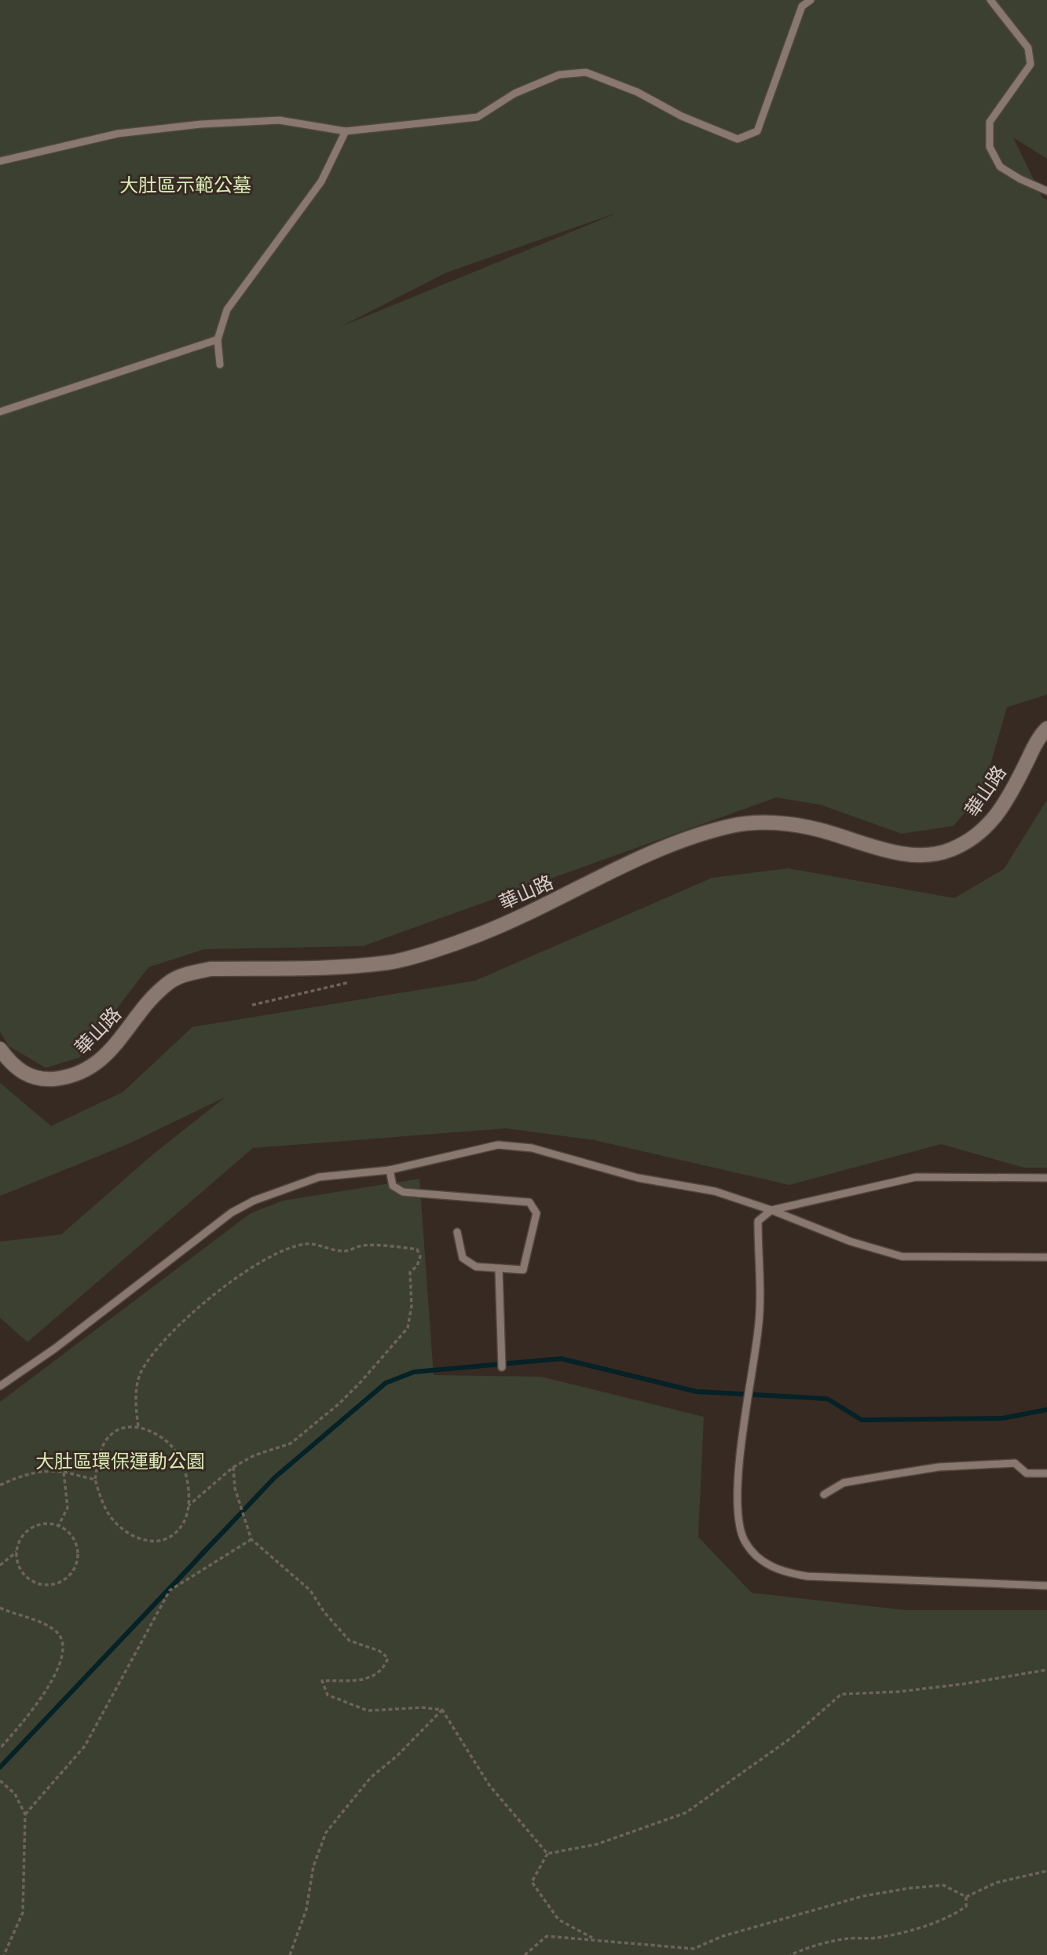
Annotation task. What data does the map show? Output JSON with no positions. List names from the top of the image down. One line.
{"streets":{"street":["華山路"]},"parks":["大肚區示範公墓","大肚區環保運動公園"]}
